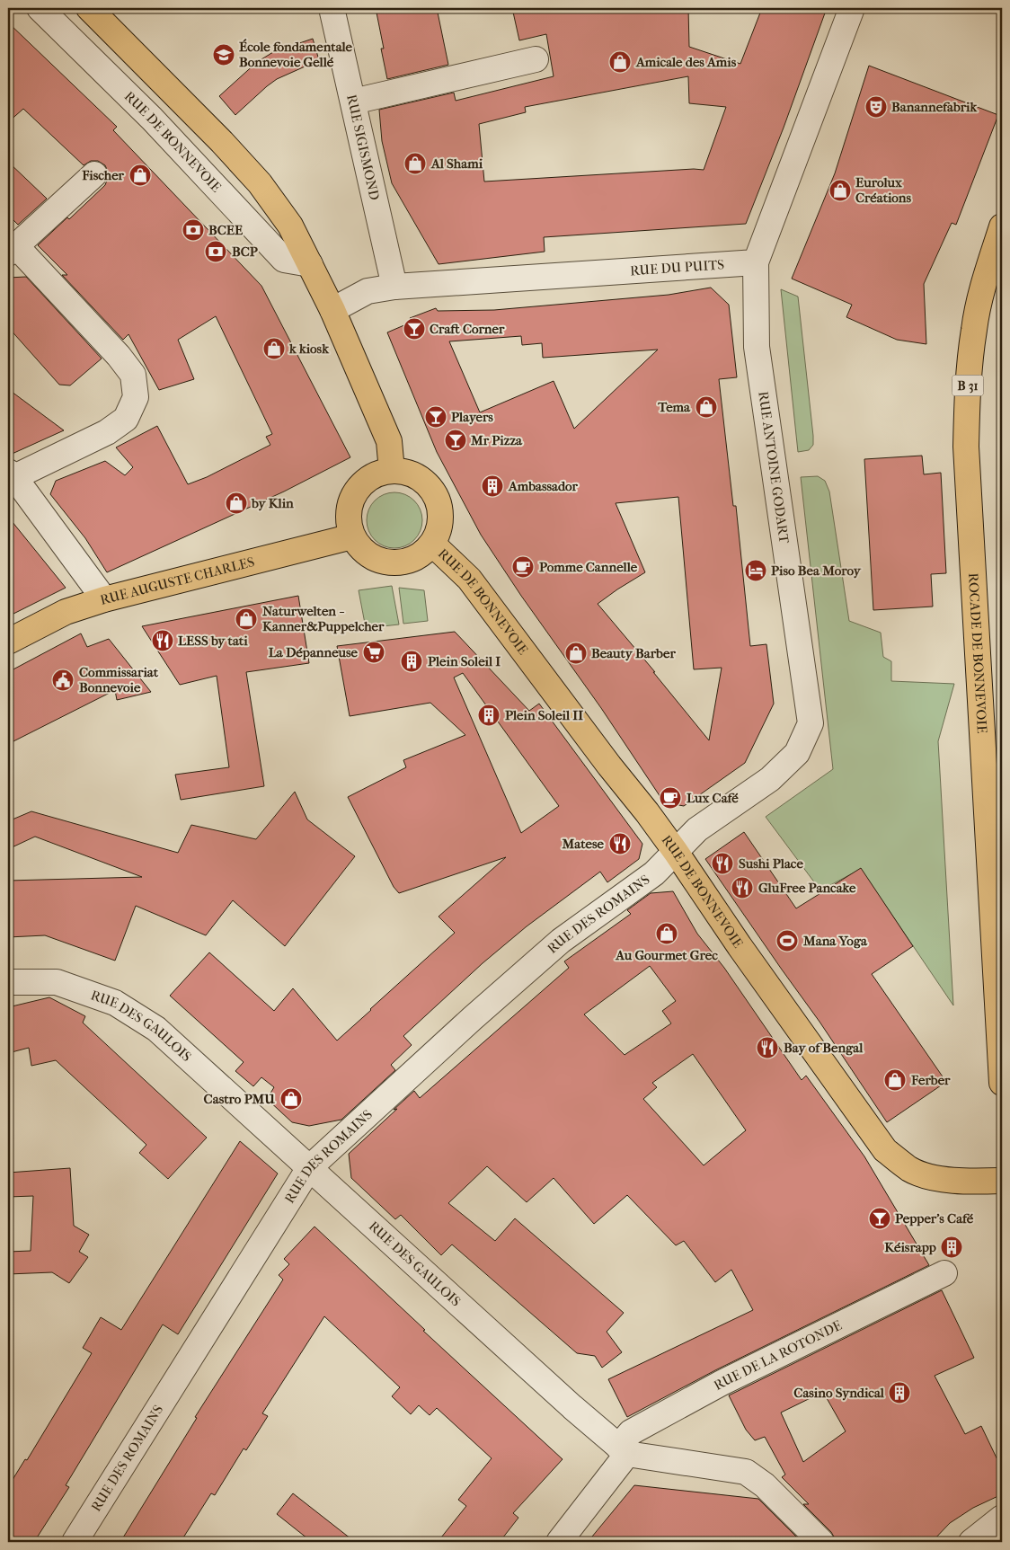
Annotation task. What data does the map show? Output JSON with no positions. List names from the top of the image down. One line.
{"streets":{"main road":["RUE DE BONNEVOIE","B 31","RUE AUGUSTE CHARLES","ROCADE DE BONNEVOIE"],"street":["RUE SIGISMOND","RUE DU PUITS","RUE ANTOINE GODART","RUE DES ROMAINS","RUE DES GAULOIS","RUE DE LA ROTONDE"]},"crossings":[["RUE DE BONNEVOIE","RUE ANTOINE GODART"],["RUE DE BONNEVOIE","RUE AUGUSTE CHARLES"],["RUE DE BONNEVOIE","RUE DES ROMAINS"],["RUE SIGISMOND","RUE DU PUITS"],["RUE DU PUITS","RUE ANTOINE GODART"],["RUE ANTOINE GODART","RUE DES ROMAINS"],["RUE DES ROMAINS","RUE DES GAULOIS"],["RUE DES GAULOIS","RUE DE LA ROTONDE"]],"places":{"school or university":["École fondamentale Bonnevoie Gellé"],"shop":["Amicale des Amis","Al Shami","Fischer","Eurolux Créations","k kiosk","Tema","by Klin","Naturwelten - Kanner&Puppelcher","Beauty Barber","Au Gourmet Grec","Ferber","Castro PMU"],"theatre":["Banannefabrik"],"bank":["BCEE","BCP"],"bar":["Craft Corner","Players","Mr Pizza","Pepper's Café"],"building":["Ambassador","Plein Soleil I","Plein Soleil II","Kéisrapp","Casino Syndical"],"cafe":["Pomme Cannelle","Lux Café"],"hotel":["Piso Bea Moroy"],"restaurant":["LESS by tati","Matese","Sushi Place","GluFree Pancake","Bay of Bengal"],"supermarket":["La Dépanneuse"],"public building":["Commissariat Bonnevoie"],"sports":["Mana Yoga"]}}
